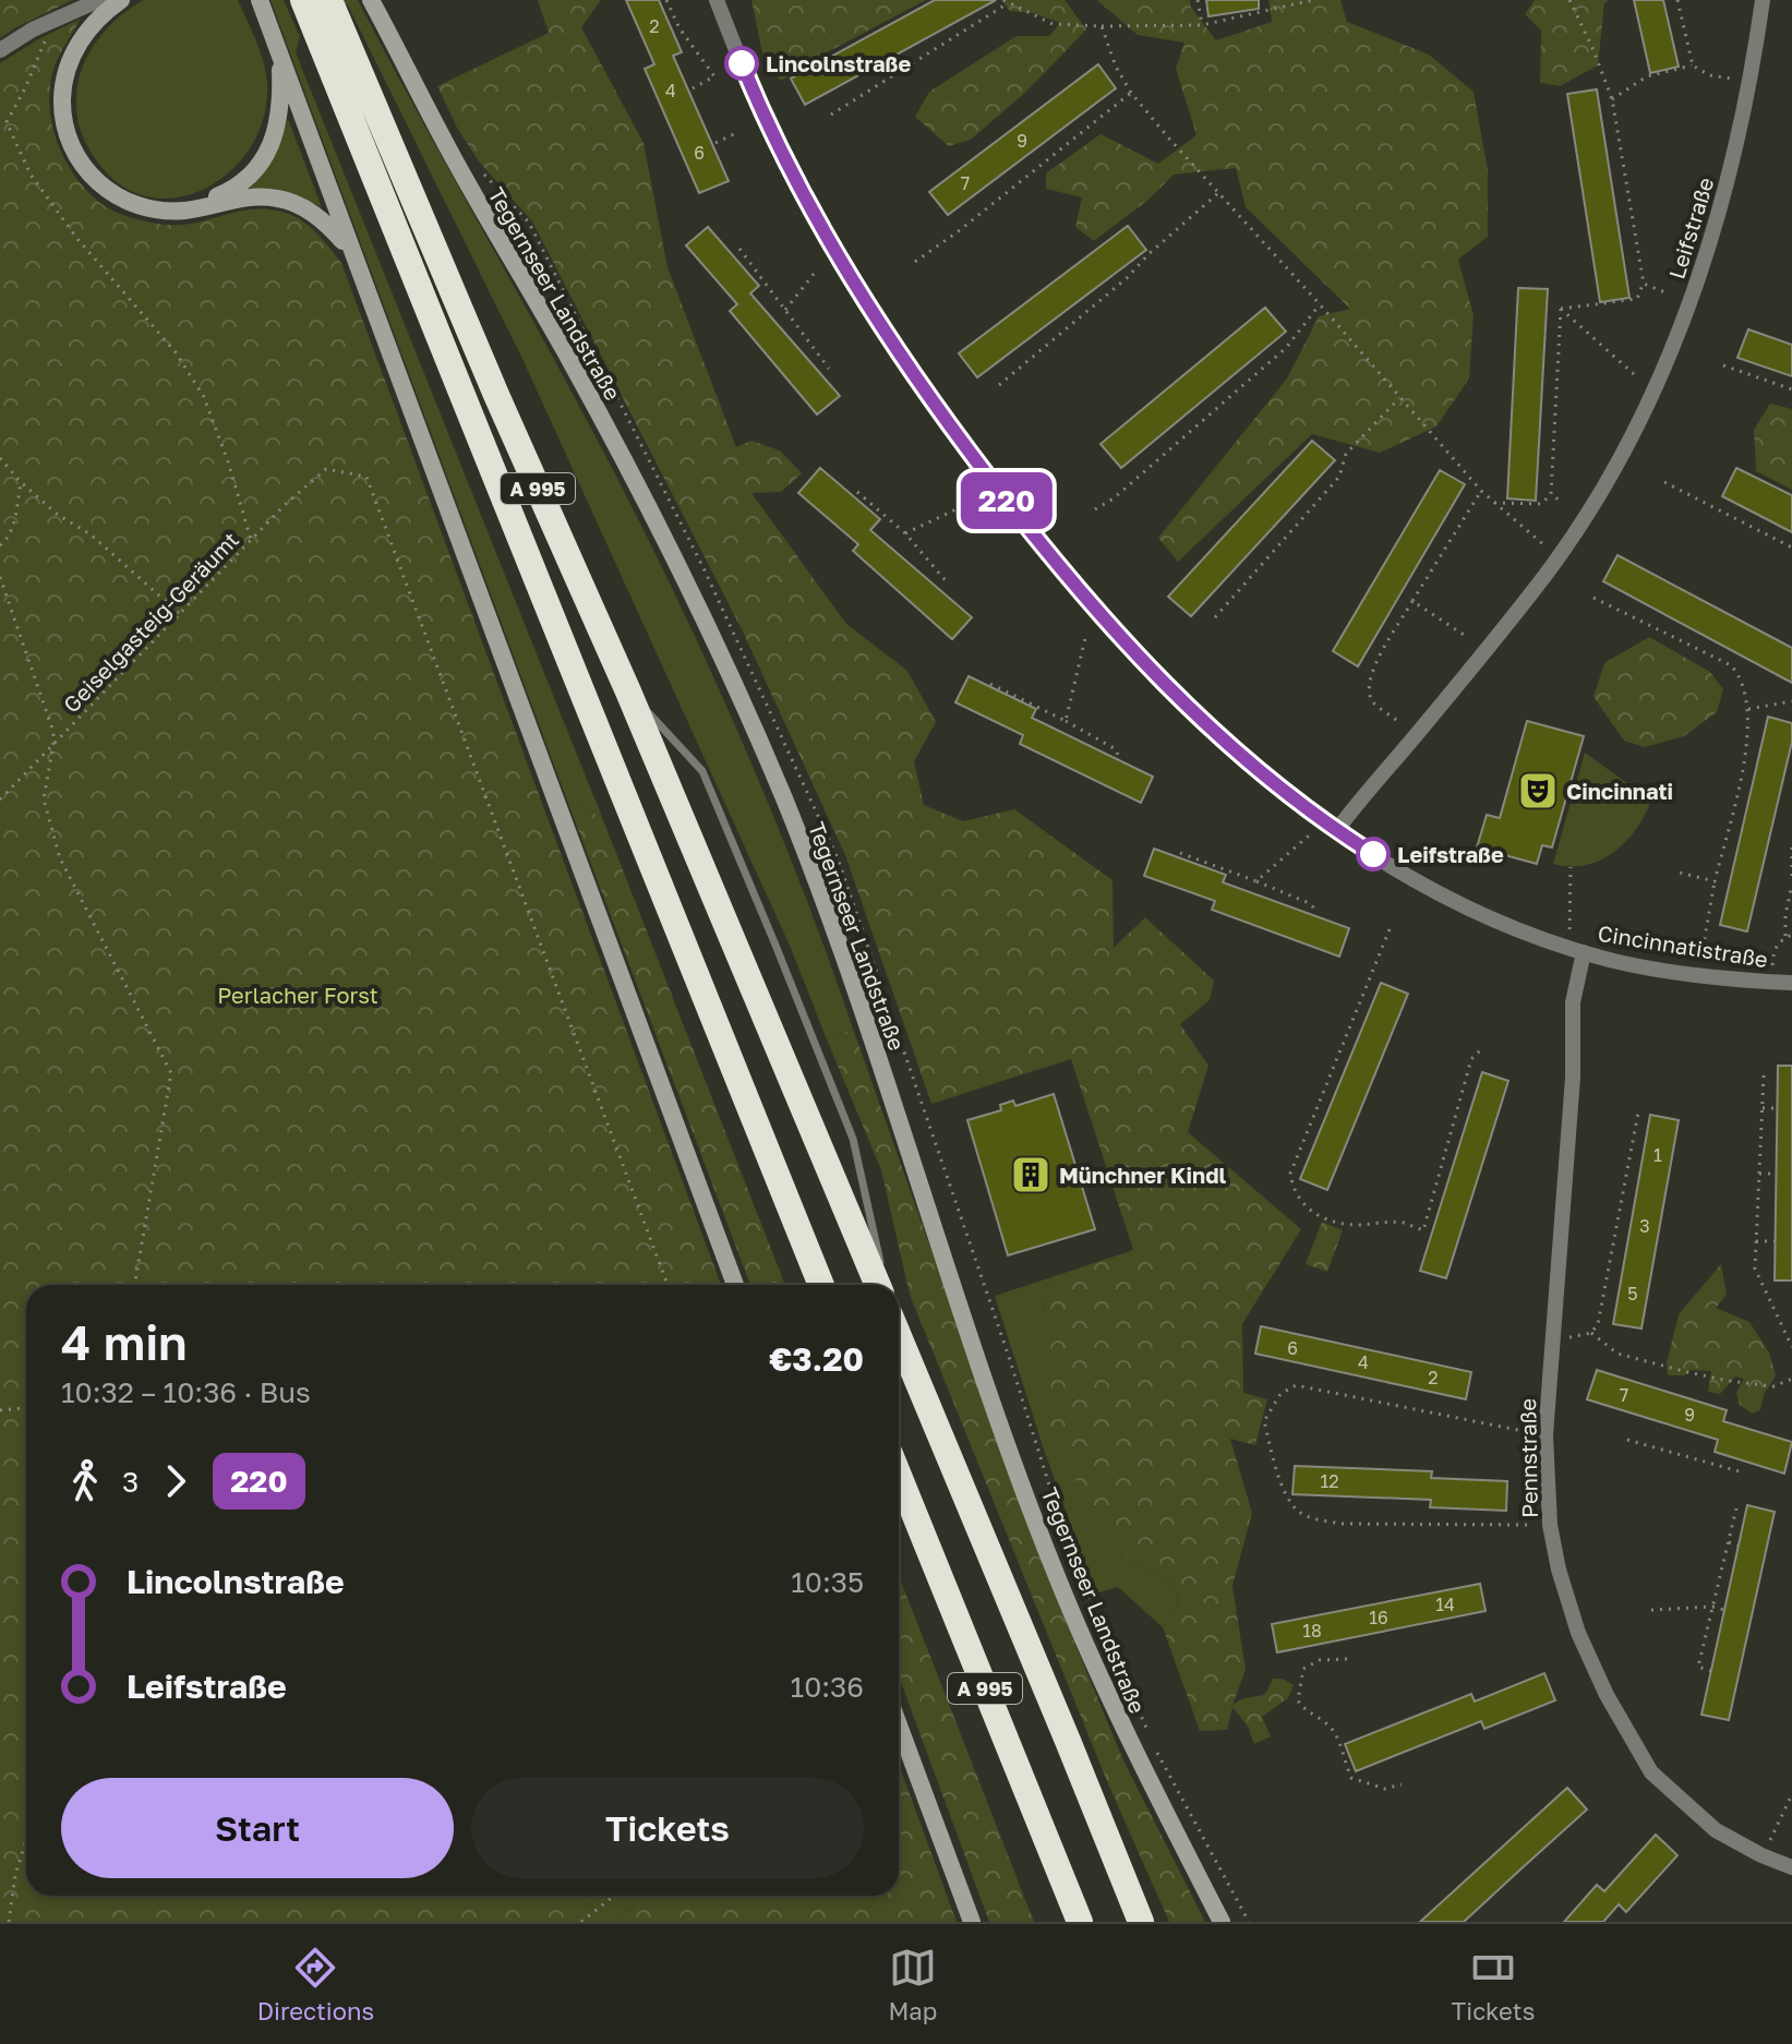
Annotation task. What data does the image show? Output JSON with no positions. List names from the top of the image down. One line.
{"streets":{"highway":["A 995"],"main road":["Tegernseer Landstraße"],"street":["Leifstraße","Cincinnatistraße","Pennstraße"],"path":["Geiselgasteig-Geräumt"]},"crossings":[["Leifstraße","Cincinnatistraße"],["Cincinnatistraße","Pennstraße"]],"parks":["Perlacher Forst"],"places":{"other":["Lincolnstraße","Leifstraße"],"theatre":["Cincinnati"],"building":["Münchner Kindl"]},"lines":["bus line 220"],"house_numbers":["2","4","9","6","7","1","3","5","6","4","2","7","9","12","14","16","18"],"page":{"on_map":"220","heading":["4 min","10:32 – 10:36 · Bus","€3.20"],"legs":["3","220"],"list":[{"name":"Lincolnstraße","value":"10:35"},{"name":"Leifstraße","value":"10:36"}],"buttons":["Start","Tickets"],"tabs":["Directions","Map","Tickets"]}}
